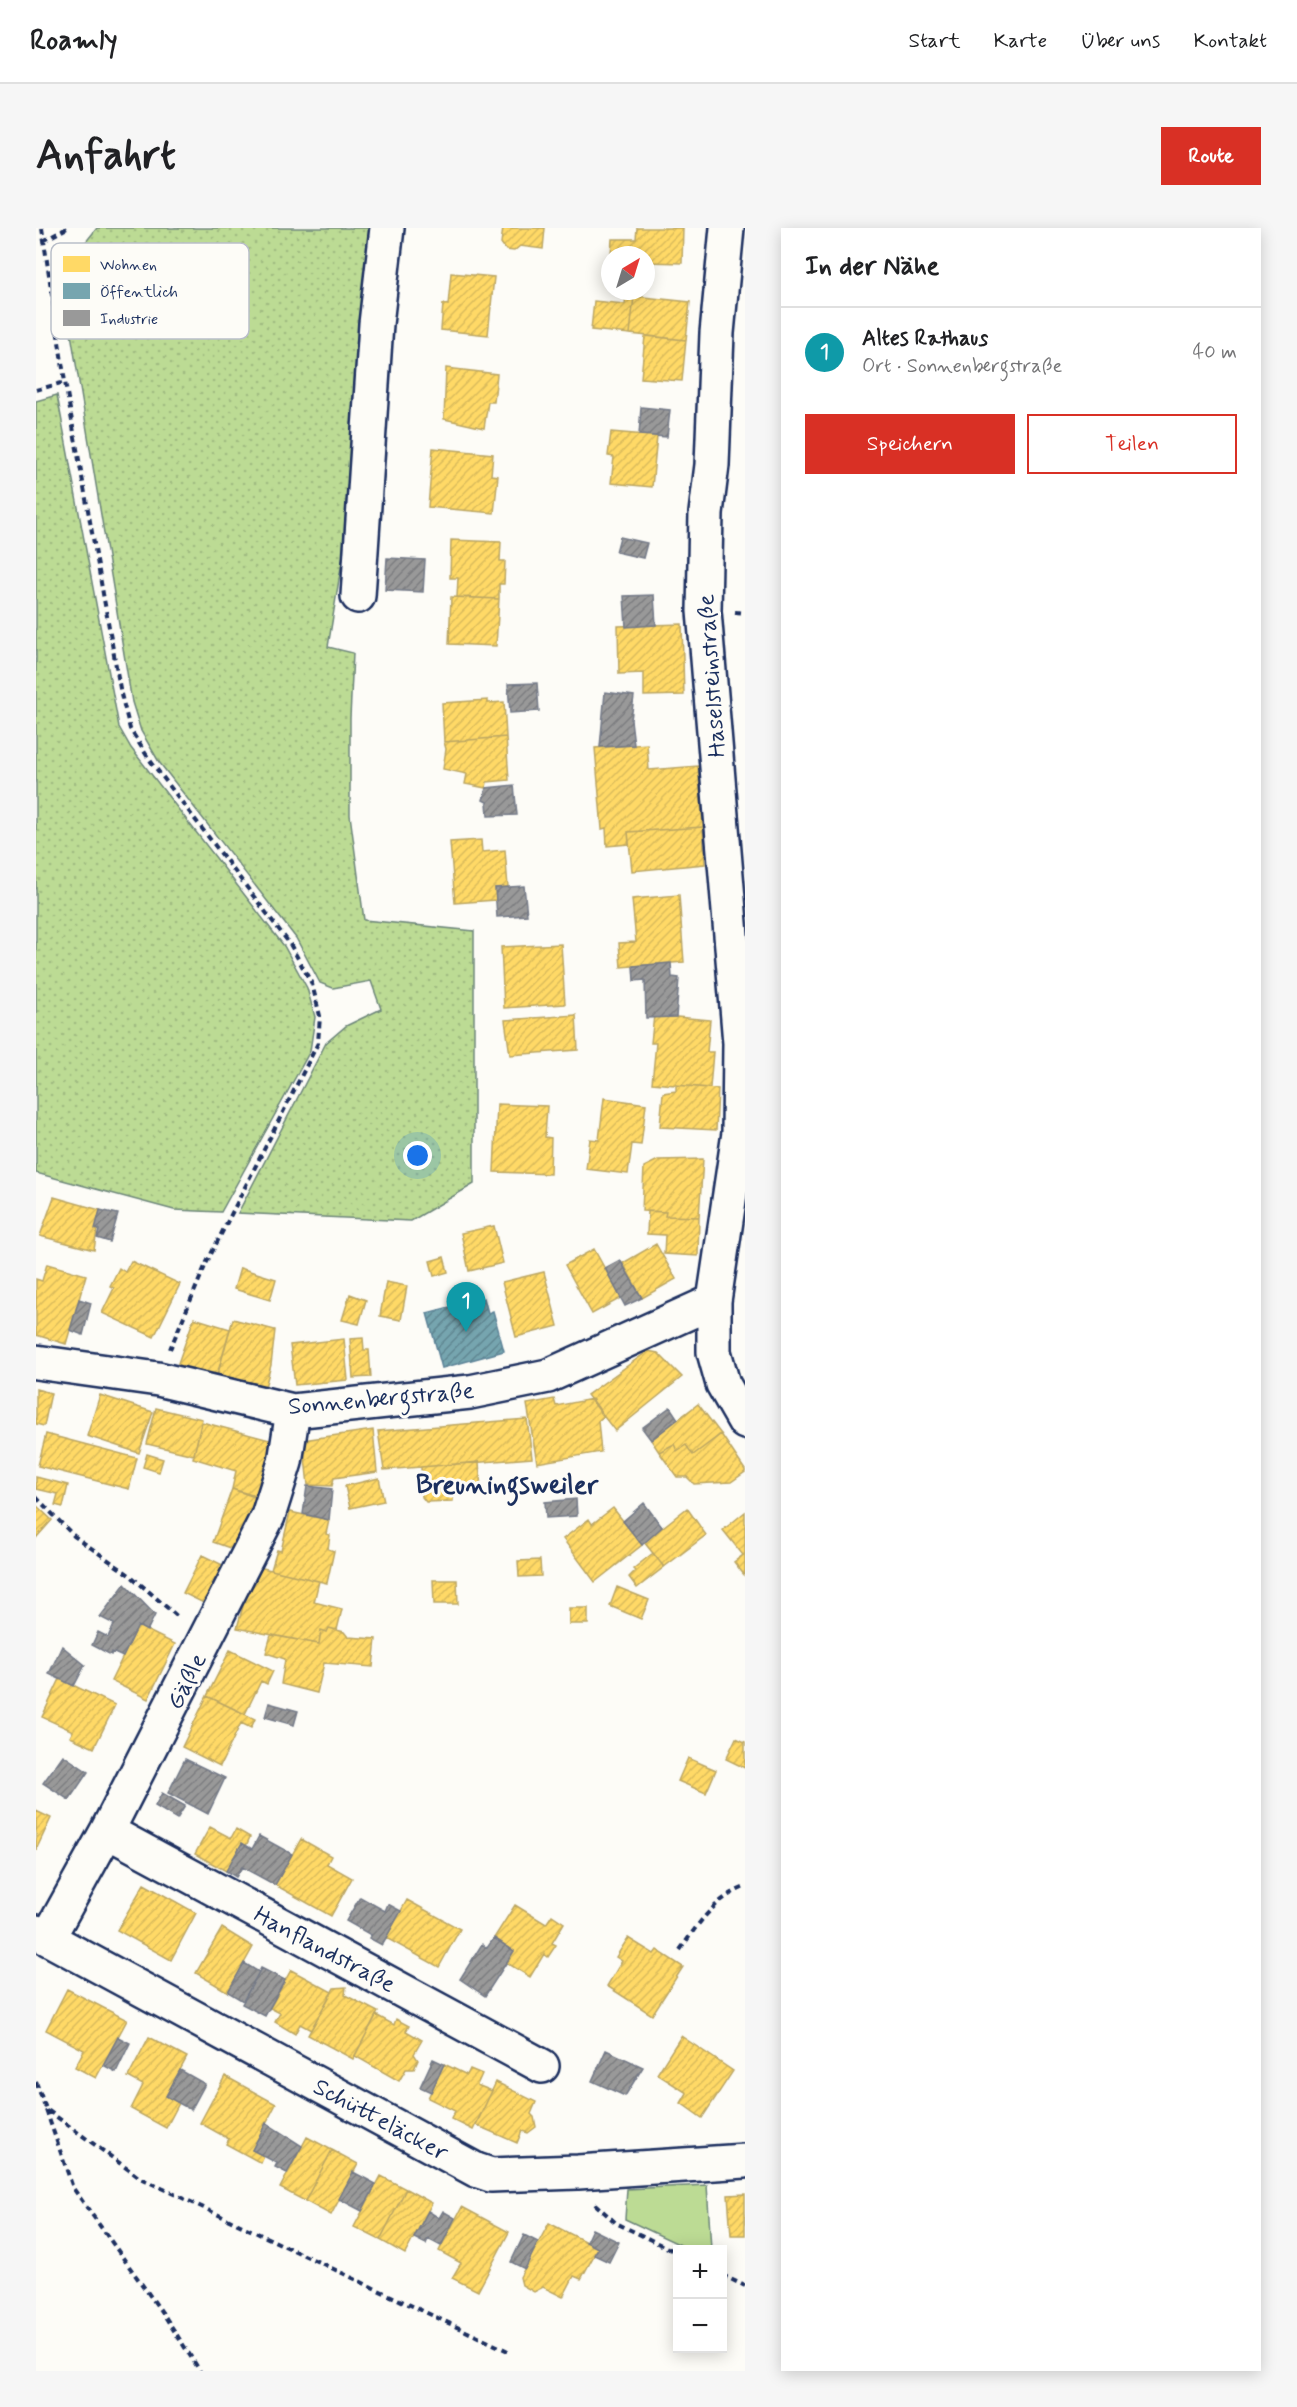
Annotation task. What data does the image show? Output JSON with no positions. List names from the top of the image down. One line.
{"streets":{"street":["Haselsteinstraße","Sonnenbergstraße","Gäßle","Hanflandstraße","Schütteläcker"]},"crossings":[["Haselsteinstraße","Sonnenbergstraße"],["Sonnenbergstraße","Gäßle"],["Gäßle","Hanflandstraße"],["Gäßle","Schütteläcker"]],"districts":["Breuningsweiler"],"legend":["Wohnen","Öffentlich","Industrie"],"north":"top right","page":{"header":"Roamly","nav":["Start","Karte","Über uns","Kontakt"],"buttons":["Route",["Speichern","Teilen"]],"title":"Anfahrt","heading":"In der Nähe","list":[{"mark":"1","name":"Altes Rathaus","note":"Ort · Sonnenbergstraße","value":"40 m"}],"pins":"1","map_buttons":["+","−"]}}
